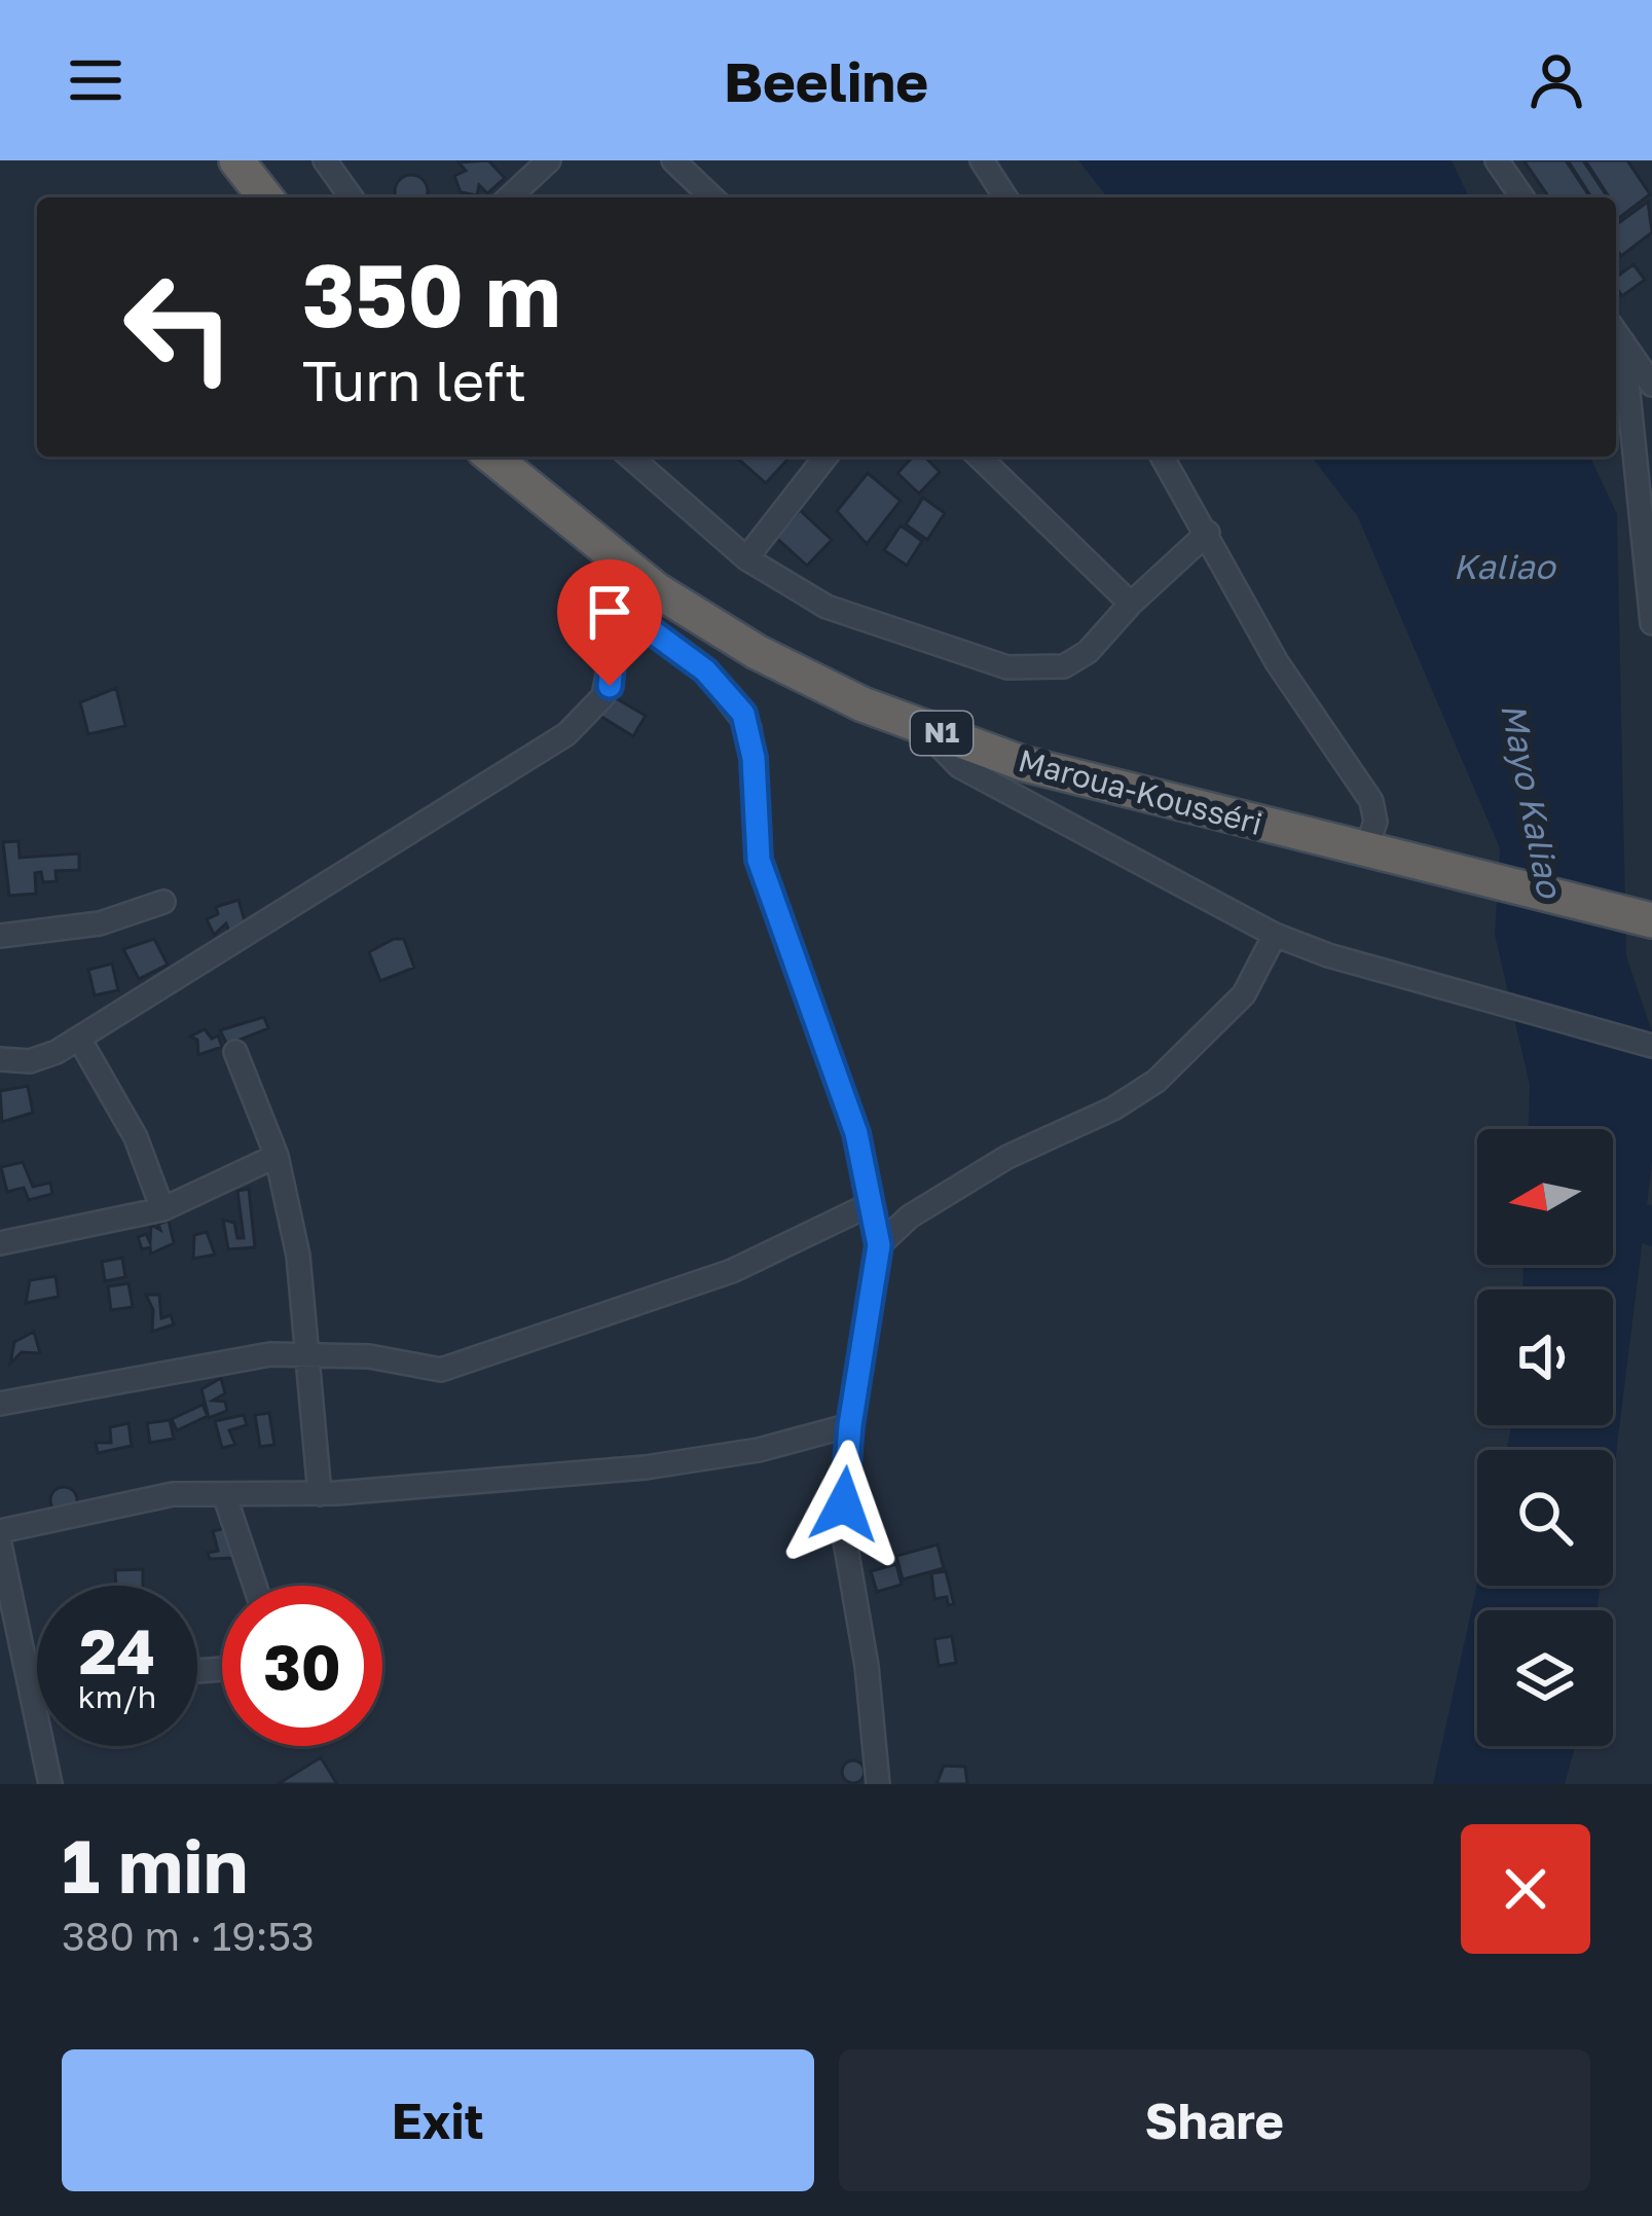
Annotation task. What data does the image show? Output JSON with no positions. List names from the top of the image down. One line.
{"streets":{"highway":["N1","Maroua-Kousséri"]},"water":["Kaliao","Mayo Kaliao"],"north":"left","page":{"header":"Beeline","turn":["350 m","Turn left"],"speed":"24 km/h","limit":"30","heading":["1 min","380 m · 19:53"],"buttons":["Exit","Share"]}}
